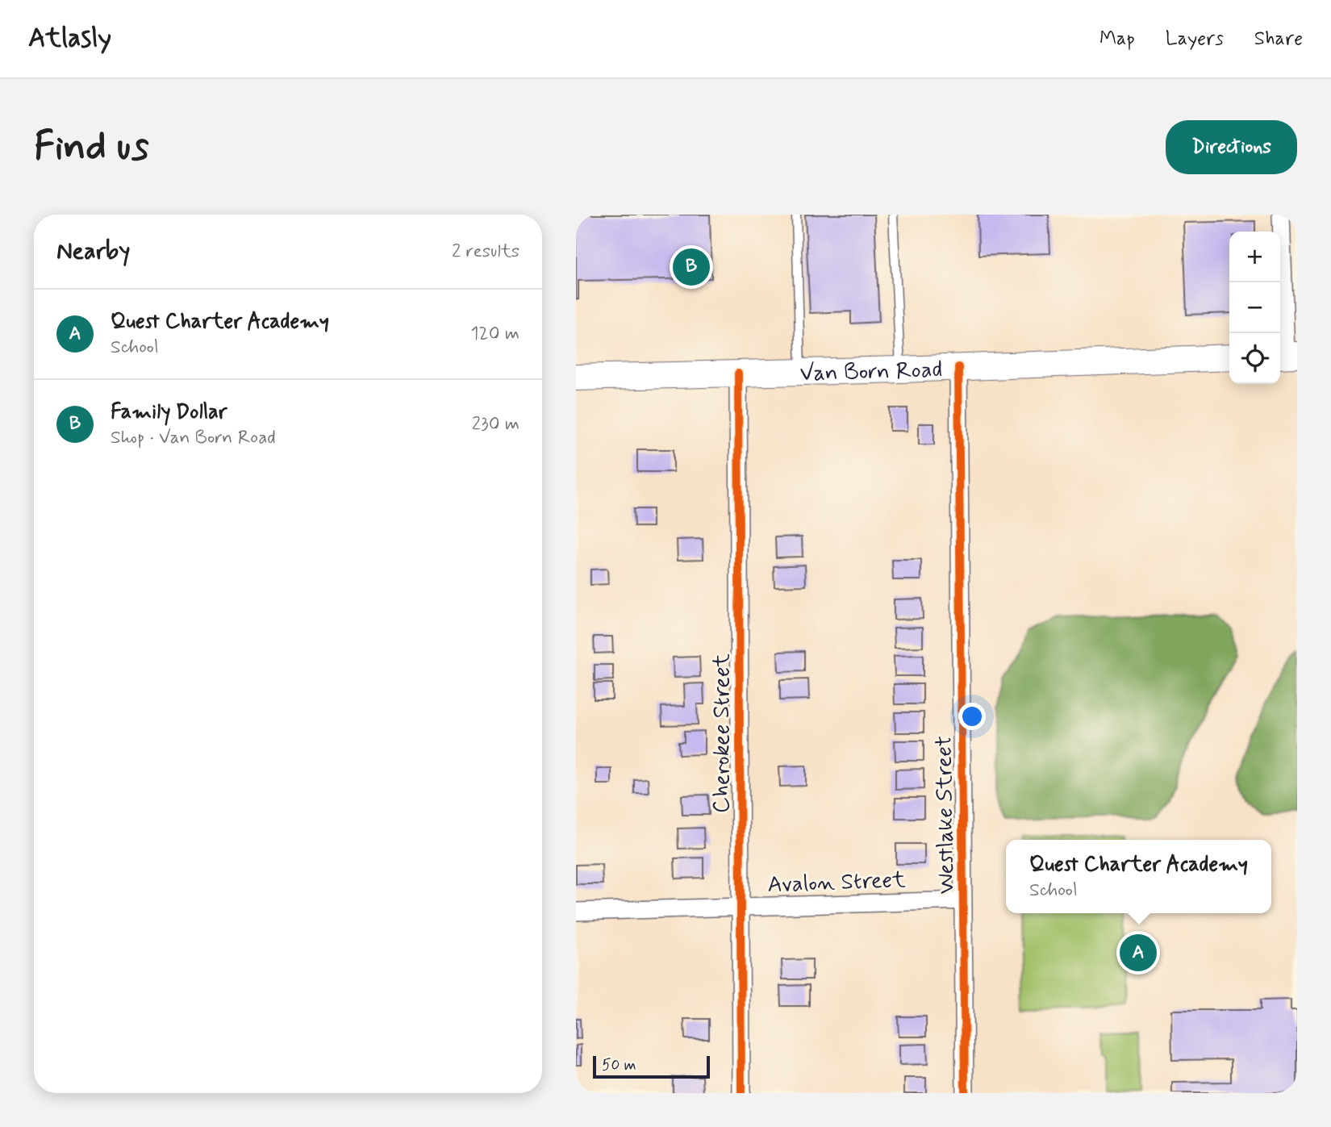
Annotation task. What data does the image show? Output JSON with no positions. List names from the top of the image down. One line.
{"streets":{"main road":["Van Born Road"],"street":["Cherokee Street","Westlake Street","Avalon Street"]},"crossings":[["Van Born Road","Cherokee Street"],["Van Born Road","Westlake Street"],["Cherokee Street","Avalon Street"],["Westlake Street","Avalon Street"]],"scale_bar":"50 m","page":{"header":"Atlasly","nav":["Map","Layers","Share"],"buttons":"Directions","title":"Find us","heading":["Nearby","2 results"],"map_buttons":["+","−"],"pins":["B","A"],"list":[{"mark":"A","name":"Quest Charter Academy","note":"School","value":"120 m"},{"mark":"B","name":"Family Dollar","note":"Shop · Van Born Road","value":"230 m"}],"popup":["Quest Charter Academy","School"],"scale":"50 m"}}
